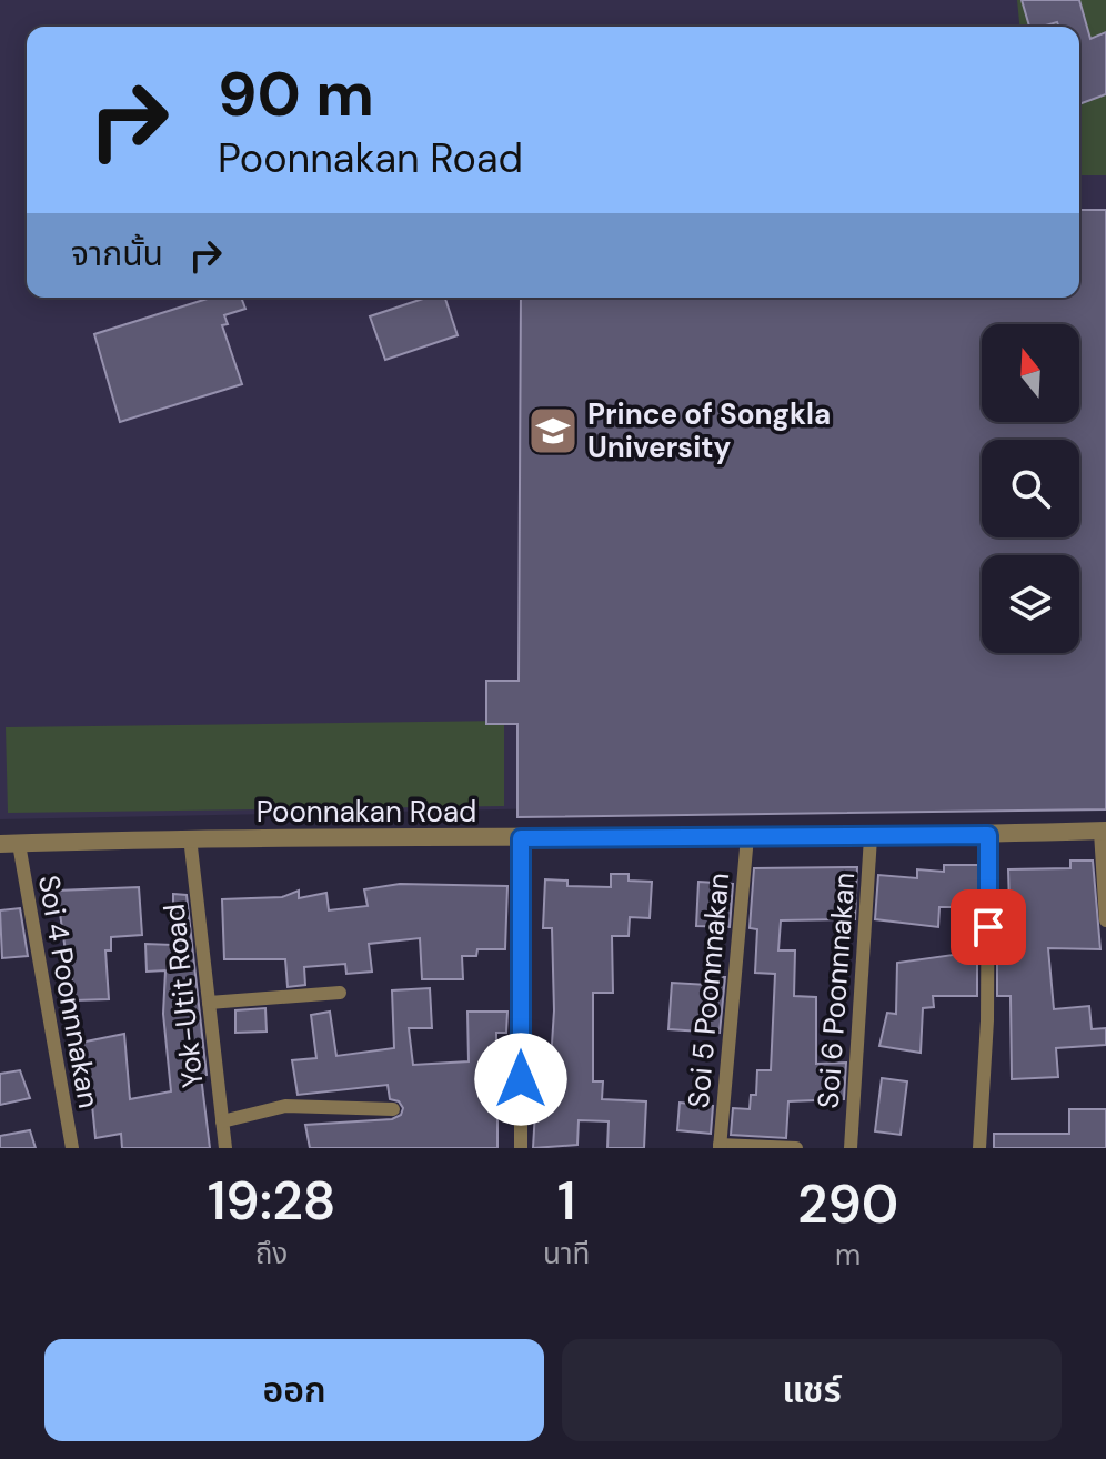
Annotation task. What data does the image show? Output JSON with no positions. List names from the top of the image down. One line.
{"streets":{"street":["Poonnakan Road","Soi 5 Poonnnakan","Soi 6 Poonnnakan","Soi 4 Poonnnakan","Yok-Utit Road"]},"crossings":[["Poonnakan Road","Soi 5 Poonnnakan"],["Poonnakan Road","Soi 6 Poonnnakan"],["Poonnakan Road","Soi 4 Poonnnakan"],["Poonnakan Road","Yok-Utit Road"]],"places":{"school or university":["Prince of Songkla University"]},"north":"top","page":{"turn":["90 m","Poonnakan Road"],"then":"จากนั้น","eta":["19:28","ถึง","1","นาที","290","m"],"buttons":["ออก","แชร์"]}}
